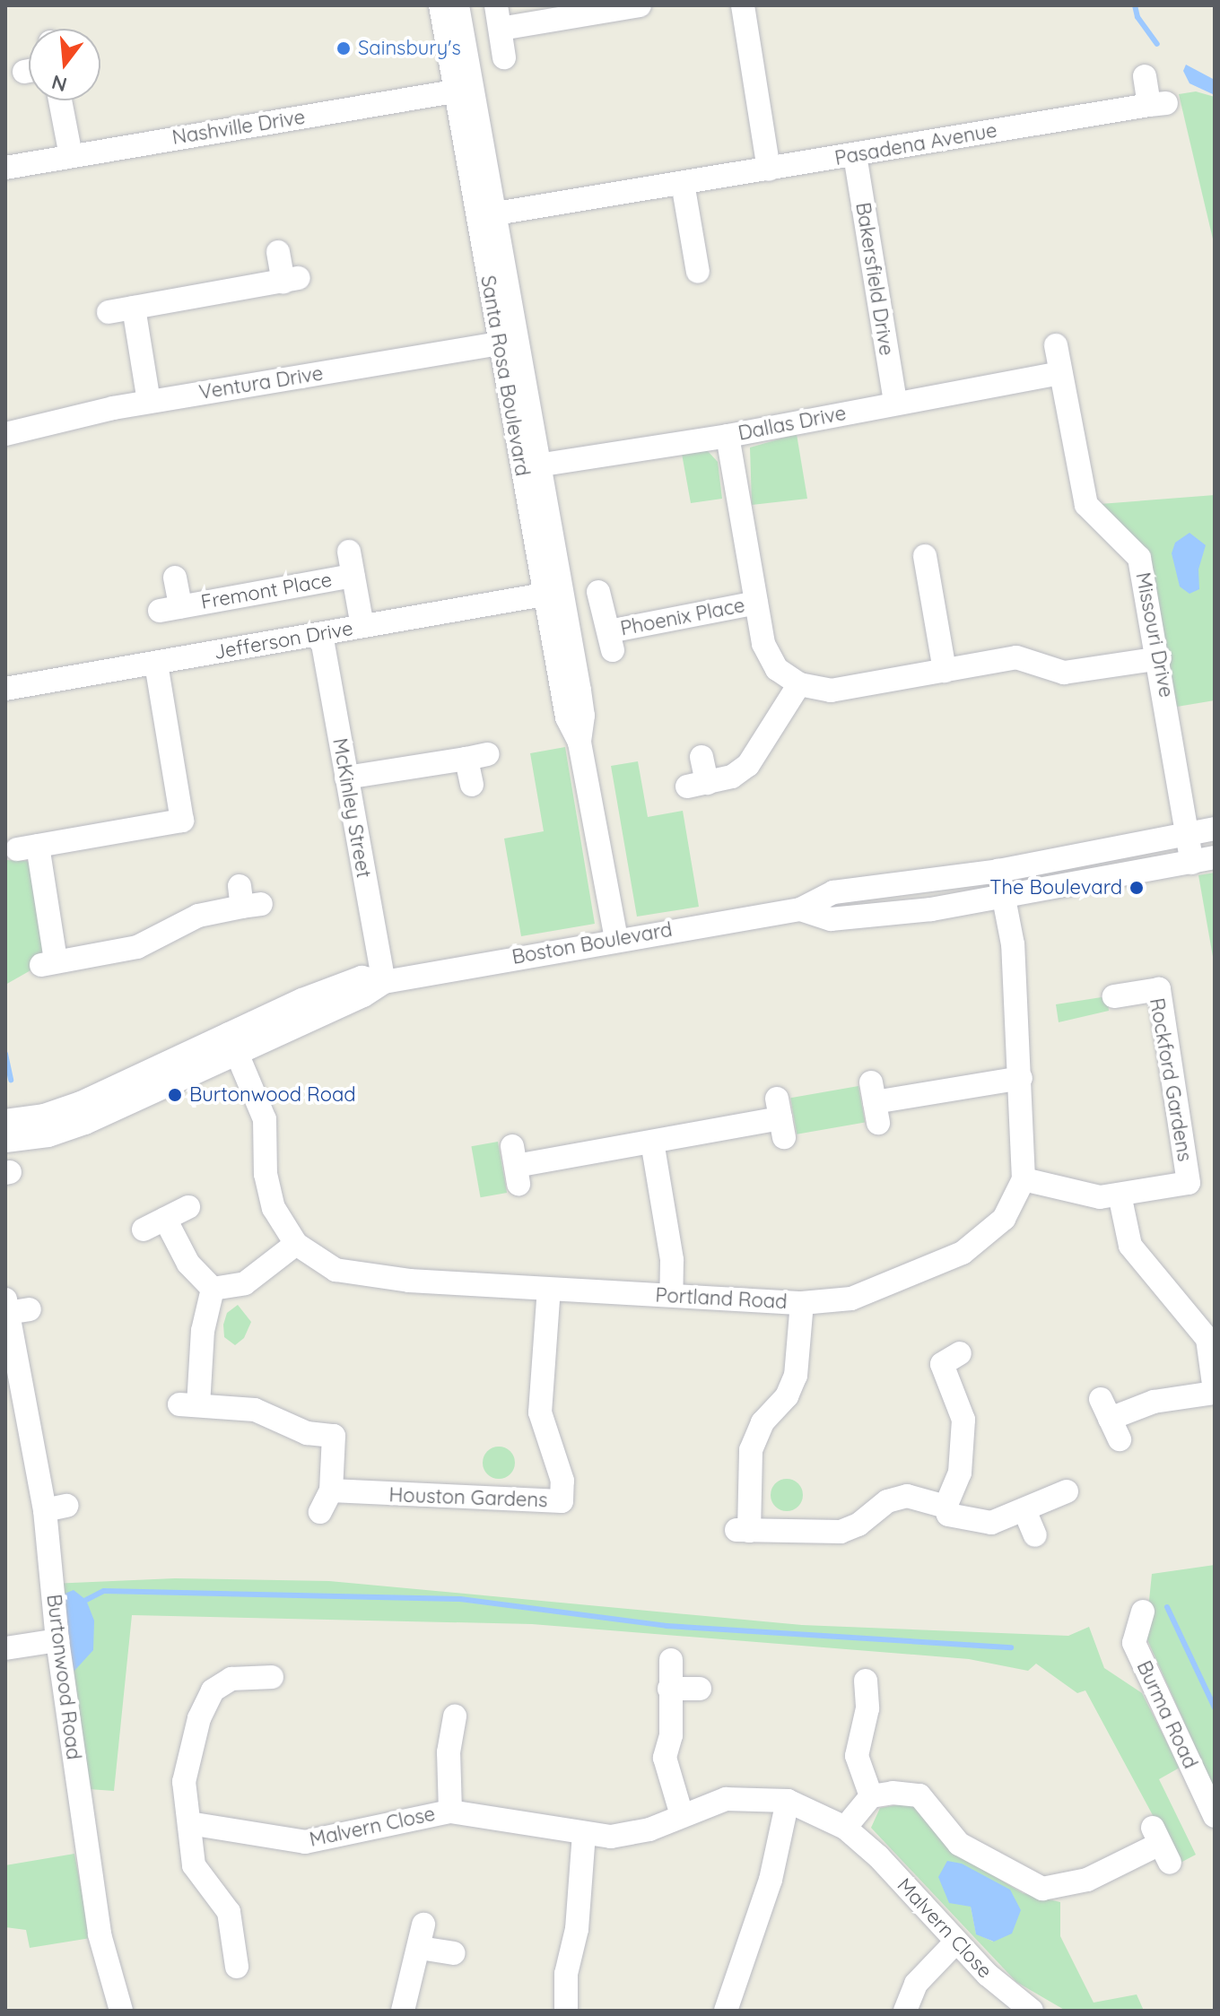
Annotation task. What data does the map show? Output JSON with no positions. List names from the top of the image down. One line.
{"streets":{"street":["Nashville Drive","Pasadena Avenue","Bakersfield Drive","Santa Rosa Boulevard","Ventura Drive","Dallas Drive","Fremont Place","Phoenix Place","Missouri Drive","Jefferson Drive","McKinley Street","Boston Boulevard","Rockford Gardens","Portland Road","Houston Gardens","Burtonwood Road","Burma Road","Malvern Close"]},"crossings":[["Nashville Drive","Santa Rosa Boulevard"],["Pasadena Avenue","Bakersfield Drive"],["Pasadena Avenue","Santa Rosa Boulevard"],["Bakersfield Drive","Dallas Drive"],["Santa Rosa Boulevard","Ventura Drive"],["Santa Rosa Boulevard","Dallas Drive"],["Santa Rosa Boulevard","Jefferson Drive"],["Santa Rosa Boulevard","Boston Boulevard"],["Dallas Drive","Phoenix Place"],["Dallas Drive","Missouri Drive"],["Fremont Place","Jefferson Drive"],["Missouri Drive","Boston Boulevard"],["Jefferson Drive","McKinley Street"],["McKinley Street","Boston Boulevard"],["Boston Boulevard","Portland Road"],["Rockford Gardens","Portland Road"],["Portland Road","Houston Gardens"]],"places":["Sainsbury's","The Boulevard","Burtonwood Road"],"north":"bottom"}
